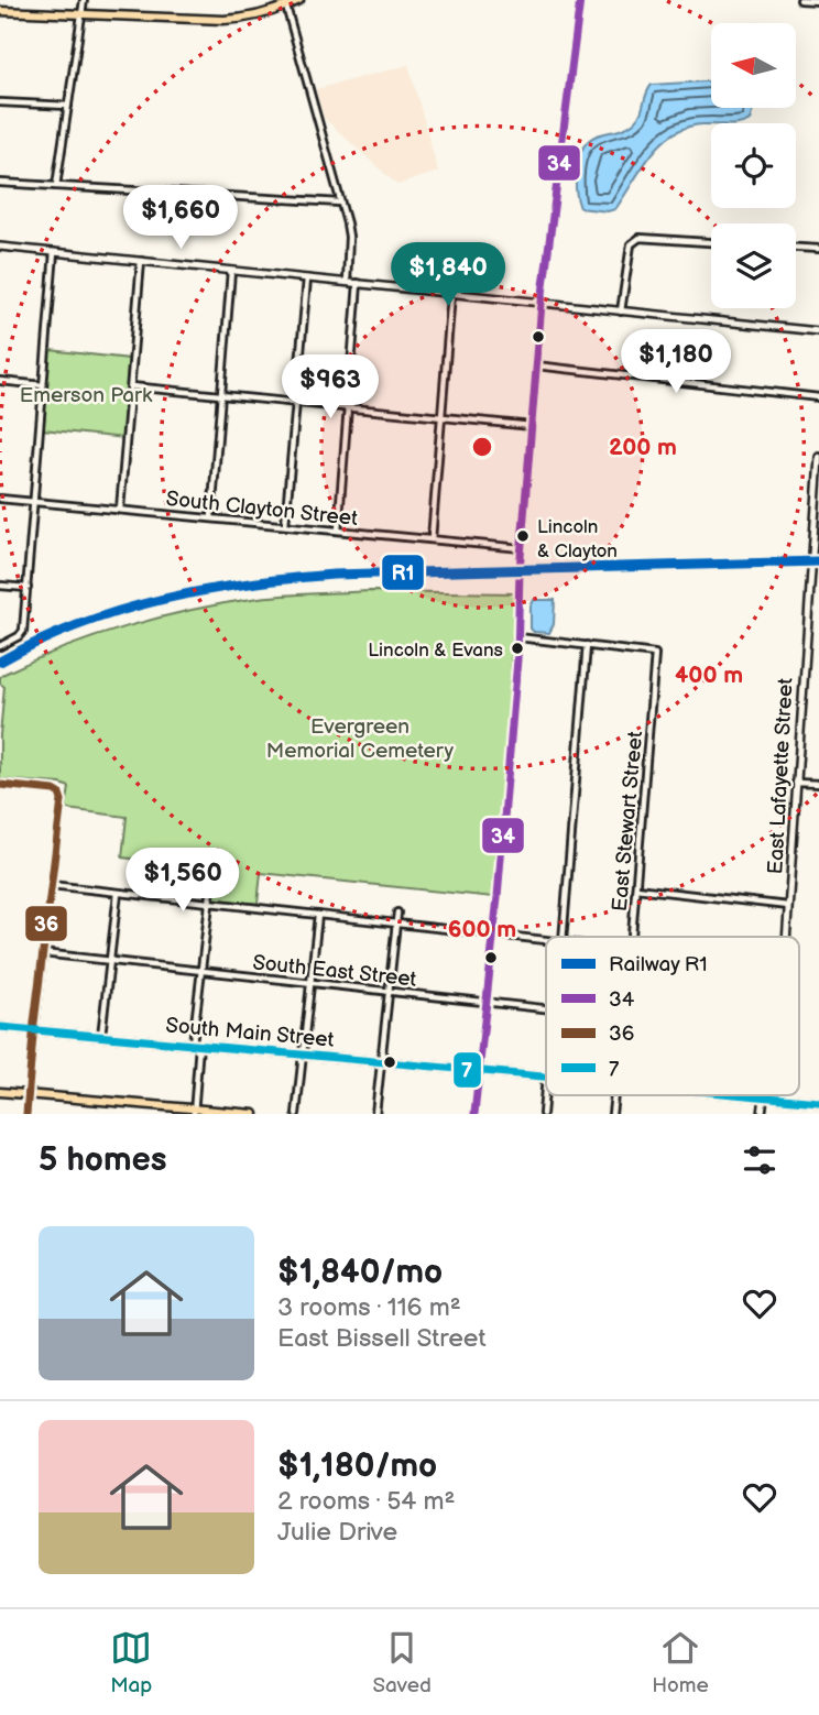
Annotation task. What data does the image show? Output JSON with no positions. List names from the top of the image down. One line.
{"streets":{"main road":["South Main Street"],"street":["South Clayton Street","East Lafayette Street","East Stewart Street","South East Street"]},"crossings":[["East Lafayette Street","South Main Street"]],"parks":["Emerson Park","Evergreen Memorial Cemetery"],"places":["Lincoln & Clayton","Lincoln & Evans"],"lines":["transit line 34","rail line R1","transit line 36","transit line 7"],"legend":["Railway R1","34","36","7"],"north":"left","page":{"price":["$1,660","$1,840","$1,180","$963","$1,560"],"heading":"5 homes","list":[{"name":"$1,840/mo","note":"3 rooms · 116 m² · East Bissell Street"},{"name":"$1,180/mo","note":"2 rooms · 54 m² · Julie Drive"}],"tabs":["Map","Saved","Home"]},"rings":["200 m","400 m","600 m"]}
